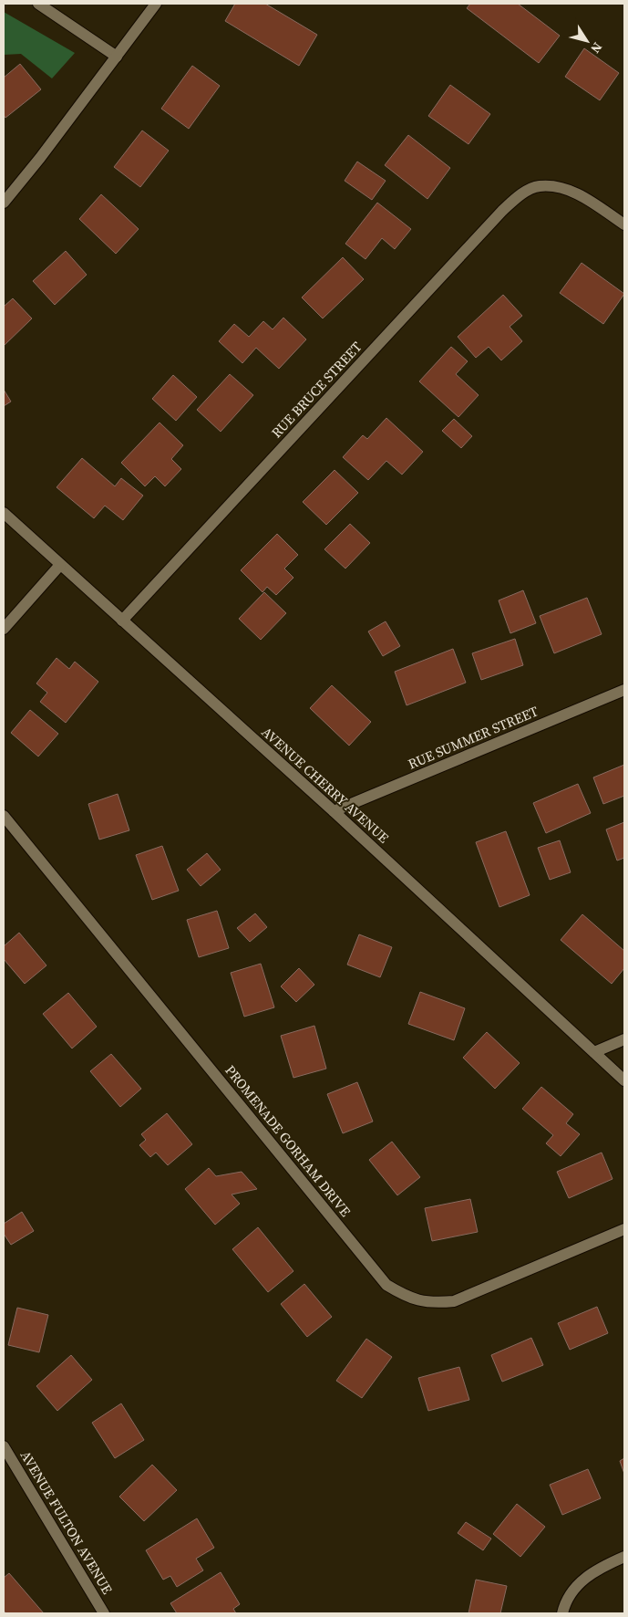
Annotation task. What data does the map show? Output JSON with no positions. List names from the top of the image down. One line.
{"streets":{"street":["RUE BRUCE STREET","RUE SUMMER STREET","AVENUE CHERRY AVENUE","PROMENADE GORHAM DRIVE","AVENUE FULTON AVENUE"]},"crossings":[["RUE BRUCE STREET","AVENUE CHERRY AVENUE"],["RUE SUMMER STREET","AVENUE CHERRY AVENUE"]],"north":"bottom right"}
